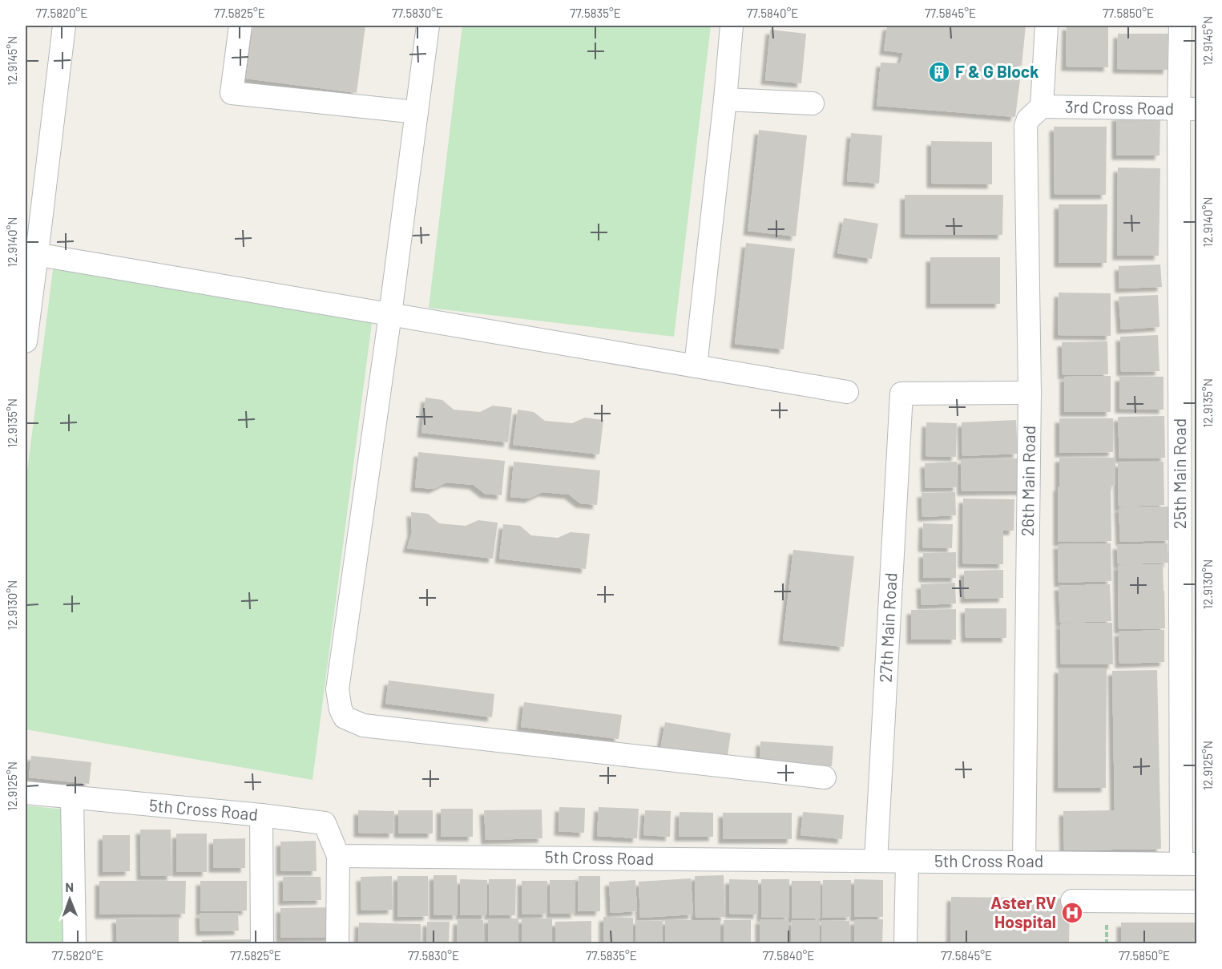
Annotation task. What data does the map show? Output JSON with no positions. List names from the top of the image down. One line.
{"streets":{"street":["3rd Cross Road","25th Main Road","26th Main Road","27th Main Road","5th Cross Road"]},"crossings":[["3rd Cross Road","25th Main Road"],["3rd Cross Road","26th Main Road"],["25th Main Road","5th Cross Road"],["26th Main Road","27th Main Road"],["26th Main Road","5th Cross Road"],["27th Main Road","5th Cross Road"]],"places":{"building":["F & G Block"],"hospital":["Aster RV Hospital"]},"north":"top","coordinates":["77.5820°E","77.5825°E","77.5830°E","77.5835°E","77.5840°E","77.5845°E","77.5850°E","12.9145°N","12.9140°N","12.9135°N","12.9130°N","12.9125°N"]}
